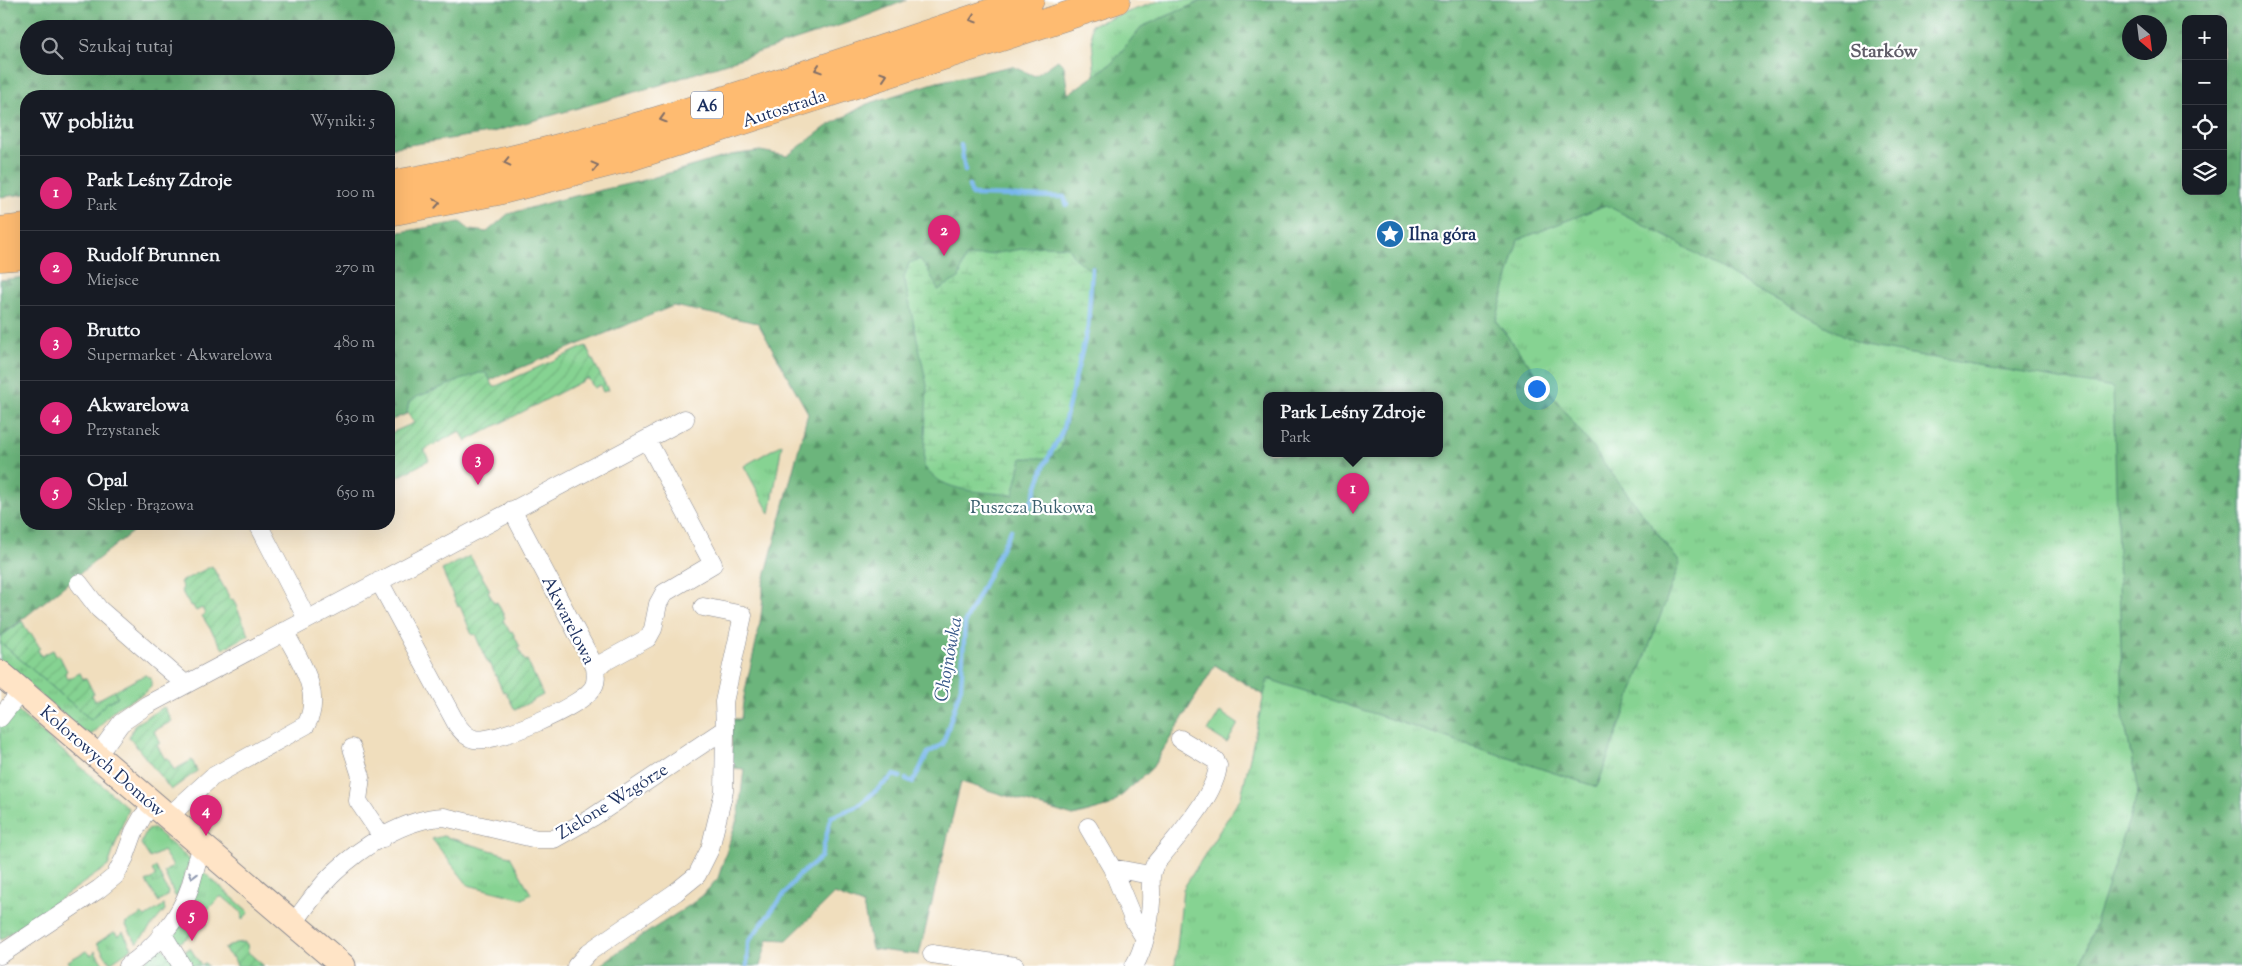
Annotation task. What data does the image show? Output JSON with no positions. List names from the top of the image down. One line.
{"streets":{"highway":["A6","Autostrada"],"street":["Akwarelowa","Kolorowych Domów","Zielone Wzgórze"]},"crossings":[["Kolorowych Domów","Zielone Wzgórze"]],"districts":["Starków"],"water":["Chojnówka"],"parks":["Puszcza Bukowa"],"places":{"place":["Ilna góra"]},"north":"bottom right","page":{"map_buttons":["+","−"],"search":"Szukaj tutaj","heading":["W pobliżu","Wyniki: 5"],"list":[{"mark":"1","name":"Park Leśny Zdroje","note":"Park","value":"100 m"},{"mark":"2","name":"Rudolf Brunnen","note":"Miejsce","value":"270 m"},{"mark":"3","name":"Brutto","note":"Supermarket · Akwarelowa","value":"480 m"},{"mark":"4","name":"Akwarelowa","note":"Przystanek","value":"630 m"},{"mark":"5","name":"Opal","note":"Sklep · Brązowa","value":"650 m"}],"pins":["2","3","1","4","5"],"popup":["Park Leśny Zdroje","Park"]}}
